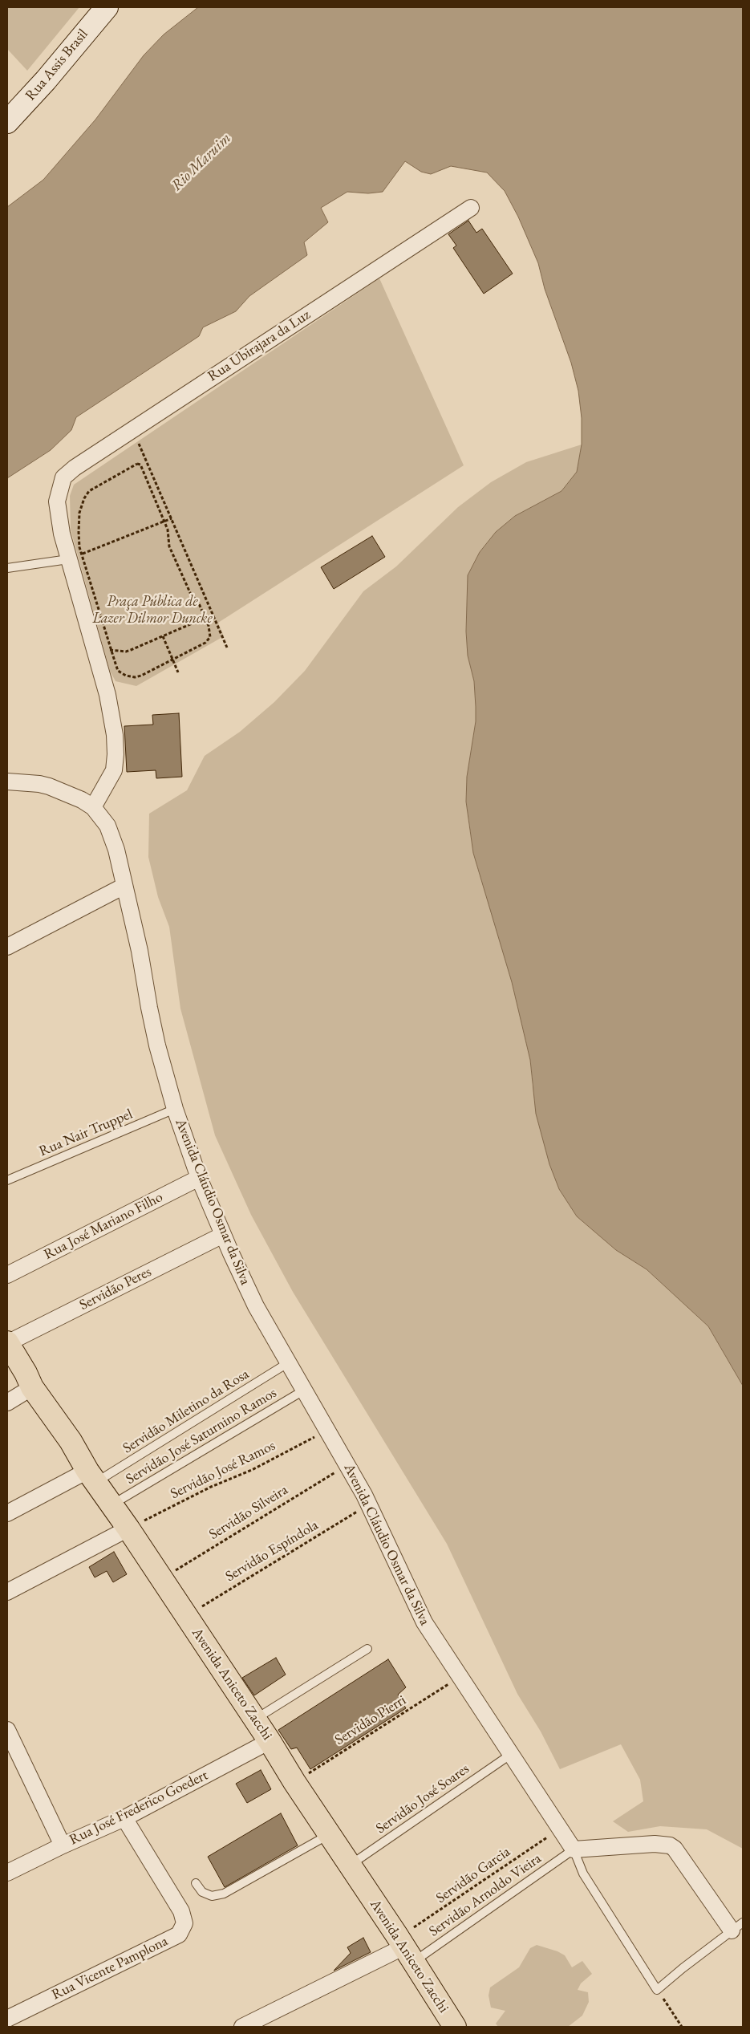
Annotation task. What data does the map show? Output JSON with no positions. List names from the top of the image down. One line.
{"streets":{"main road":["Avenida Aniceto Zacchi"],"street":["Rua Assis Brasil","Rua Ubirajara da Luz","Avenida Cláudio Osmar da Silva","Rua José Mariano Filho","Servidão Peres","Rua José Frederico Goedert","Rua Vicente Pamplona"],"lane":["Rua Nair Truppel","Servidão Miletino da Rosa","Servidão José Saturnino Ramos","Servidão José Soares","Servidão Arnoldo Vieira"],"path":["Servidão José Ramos","Servidão Silveira","Servidão Espíndola","Servidão Pierri","Servidão Garcia"]},"crossings":[["Rua Nair Truppel","Avenida Cláudio Osmar da Silva"],["Avenida Cláudio Osmar da Silva","Rua José Mariano Filho"],["Avenida Cláudio Osmar da Silva","Servidão Peres"],["Avenida Cláudio Osmar da Silva","Servidão Miletino da Rosa"],["Avenida Cláudio Osmar da Silva","Servidão José Saturnino Ramos"],["Avenida Cláudio Osmar da Silva","Servidão José Ramos"],["Avenida Cláudio Osmar da Silva","Servidão Silveira"],["Avenida Cláudio Osmar da Silva","Servidão Espíndola"],["Avenida Cláudio Osmar da Silva","Servidão Pierri"],["Avenida Cláudio Osmar da Silva","Servidão José Soares"],["Avenida Cláudio Osmar da Silva","Servidão Garcia"],["Avenida Cláudio Osmar da Silva","Servidão Arnoldo Vieira"],["Servidão Peres","Avenida Aniceto Zacchi"],["Servidão Miletino da Rosa","Avenida Aniceto Zacchi"],["Servidão José Saturnino Ramos","Avenida Aniceto Zacchi"],["Servidão José Ramos","Avenida Aniceto Zacchi"],["Servidão Silveira","Avenida Aniceto Zacchi"],["Servidão Espíndola","Avenida Aniceto Zacchi"],["Avenida Aniceto Zacchi","Servidão Pierri"],["Avenida Aniceto Zacchi","Servidão José Soares"],["Avenida Aniceto Zacchi","Rua José Frederico Goedert"],["Avenida Aniceto Zacchi","Servidão Garcia"],["Avenida Aniceto Zacchi","Servidão Arnoldo Vieira"],["Rua José Frederico Goedert","Rua Vicente Pamplona"],["Servidão Garcia","Servidão Arnoldo Vieira"]],"water":["Rio Maruim"],"parks":["Praça Pública de Lazer Dilmor Duncke"]}
